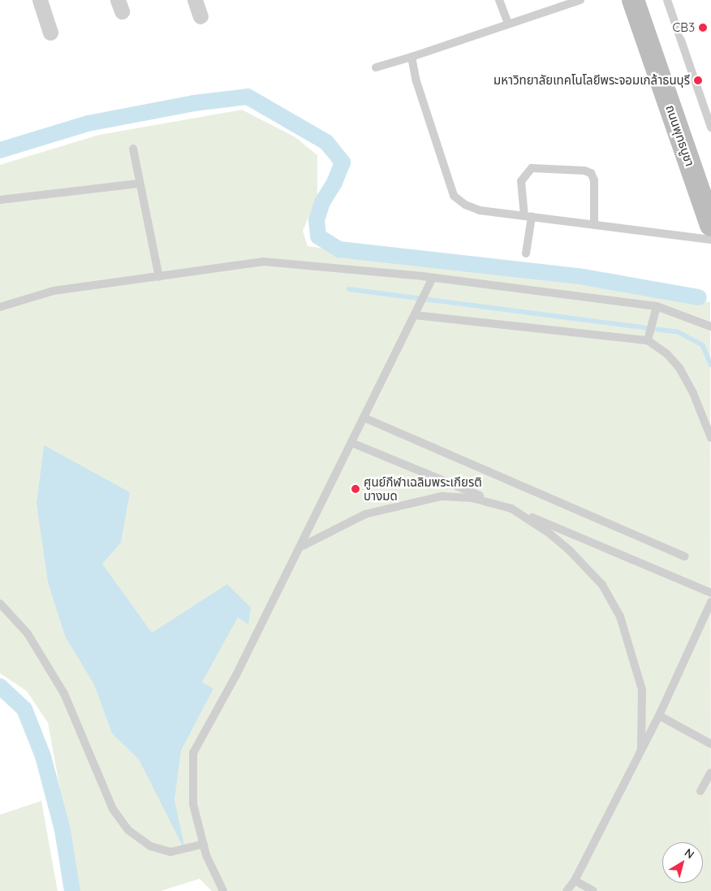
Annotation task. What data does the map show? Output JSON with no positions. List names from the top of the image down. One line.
{"streets":{"main road":["ถนนพุทธบูชา"]},"places":["CB3","มหาวิทยาลัยเทคโนโลยีพระจอมเกล้าธนบุรี","ศูนย์กีฬาเฉลิมพระเกียรติ บางมด"],"north":"top right"}
